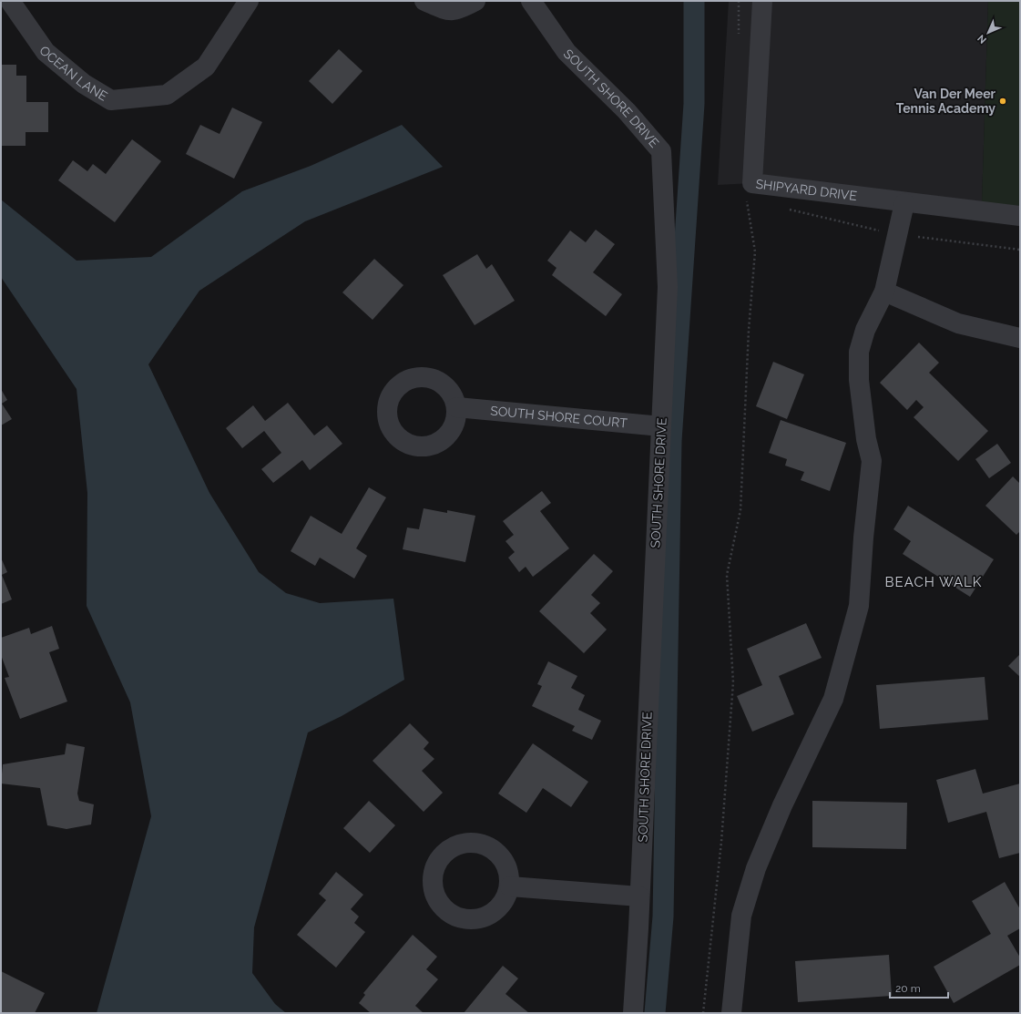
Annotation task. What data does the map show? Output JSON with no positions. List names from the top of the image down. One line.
{"streets":{"street":["OCEAN LANE","SOUTH SHORE DRIVE","SHIPYARD DRIVE","SOUTH SHORE COURT"]},"crossings":[["SOUTH SHORE DRIVE","SOUTH SHORE COURT"]],"districts":["BEACH WALK"],"places":["Van Der Meer Tennis Academy"],"scale_bar":"20 m","north":"bottom left"}
